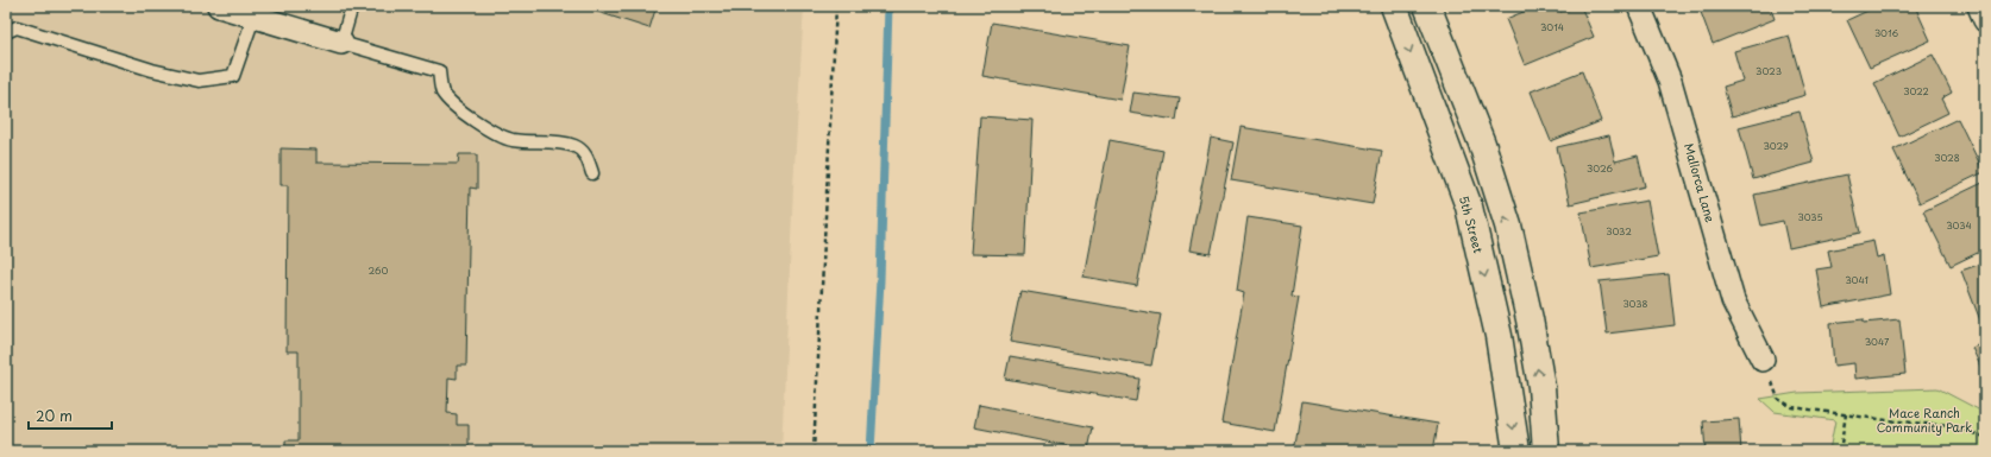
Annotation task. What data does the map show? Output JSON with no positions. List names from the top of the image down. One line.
{"streets":{"main road":["5th Street"],"street":["Mallorca Lane"]},"parks":["Mace Ranch Community Park"],"house_numbers":["3014","3016","3023","3022","3029","3028","3026","3035","3034","3032","260","3041","3038","3047"],"scale_bar":"20 m"}
